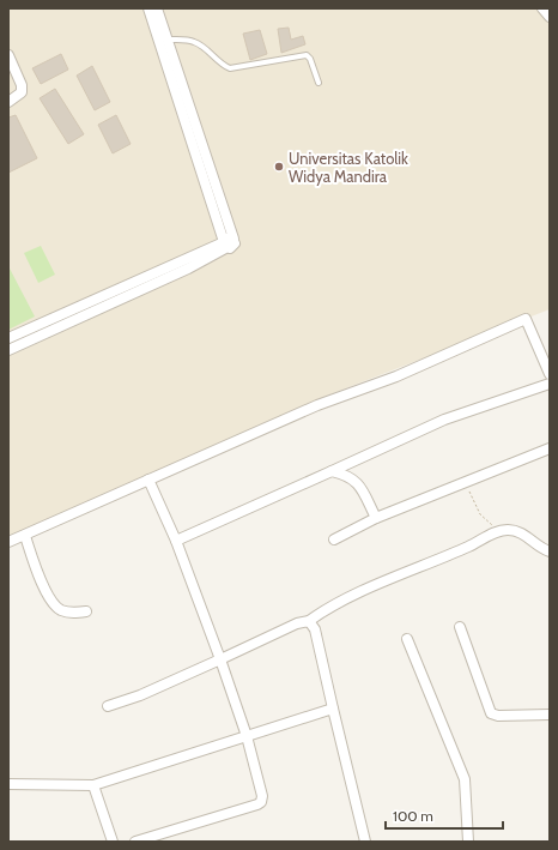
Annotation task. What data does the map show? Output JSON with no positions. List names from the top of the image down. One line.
{"places":["Universitas Katolik Widya Mandira"],"scale_bar":"100 m"}
